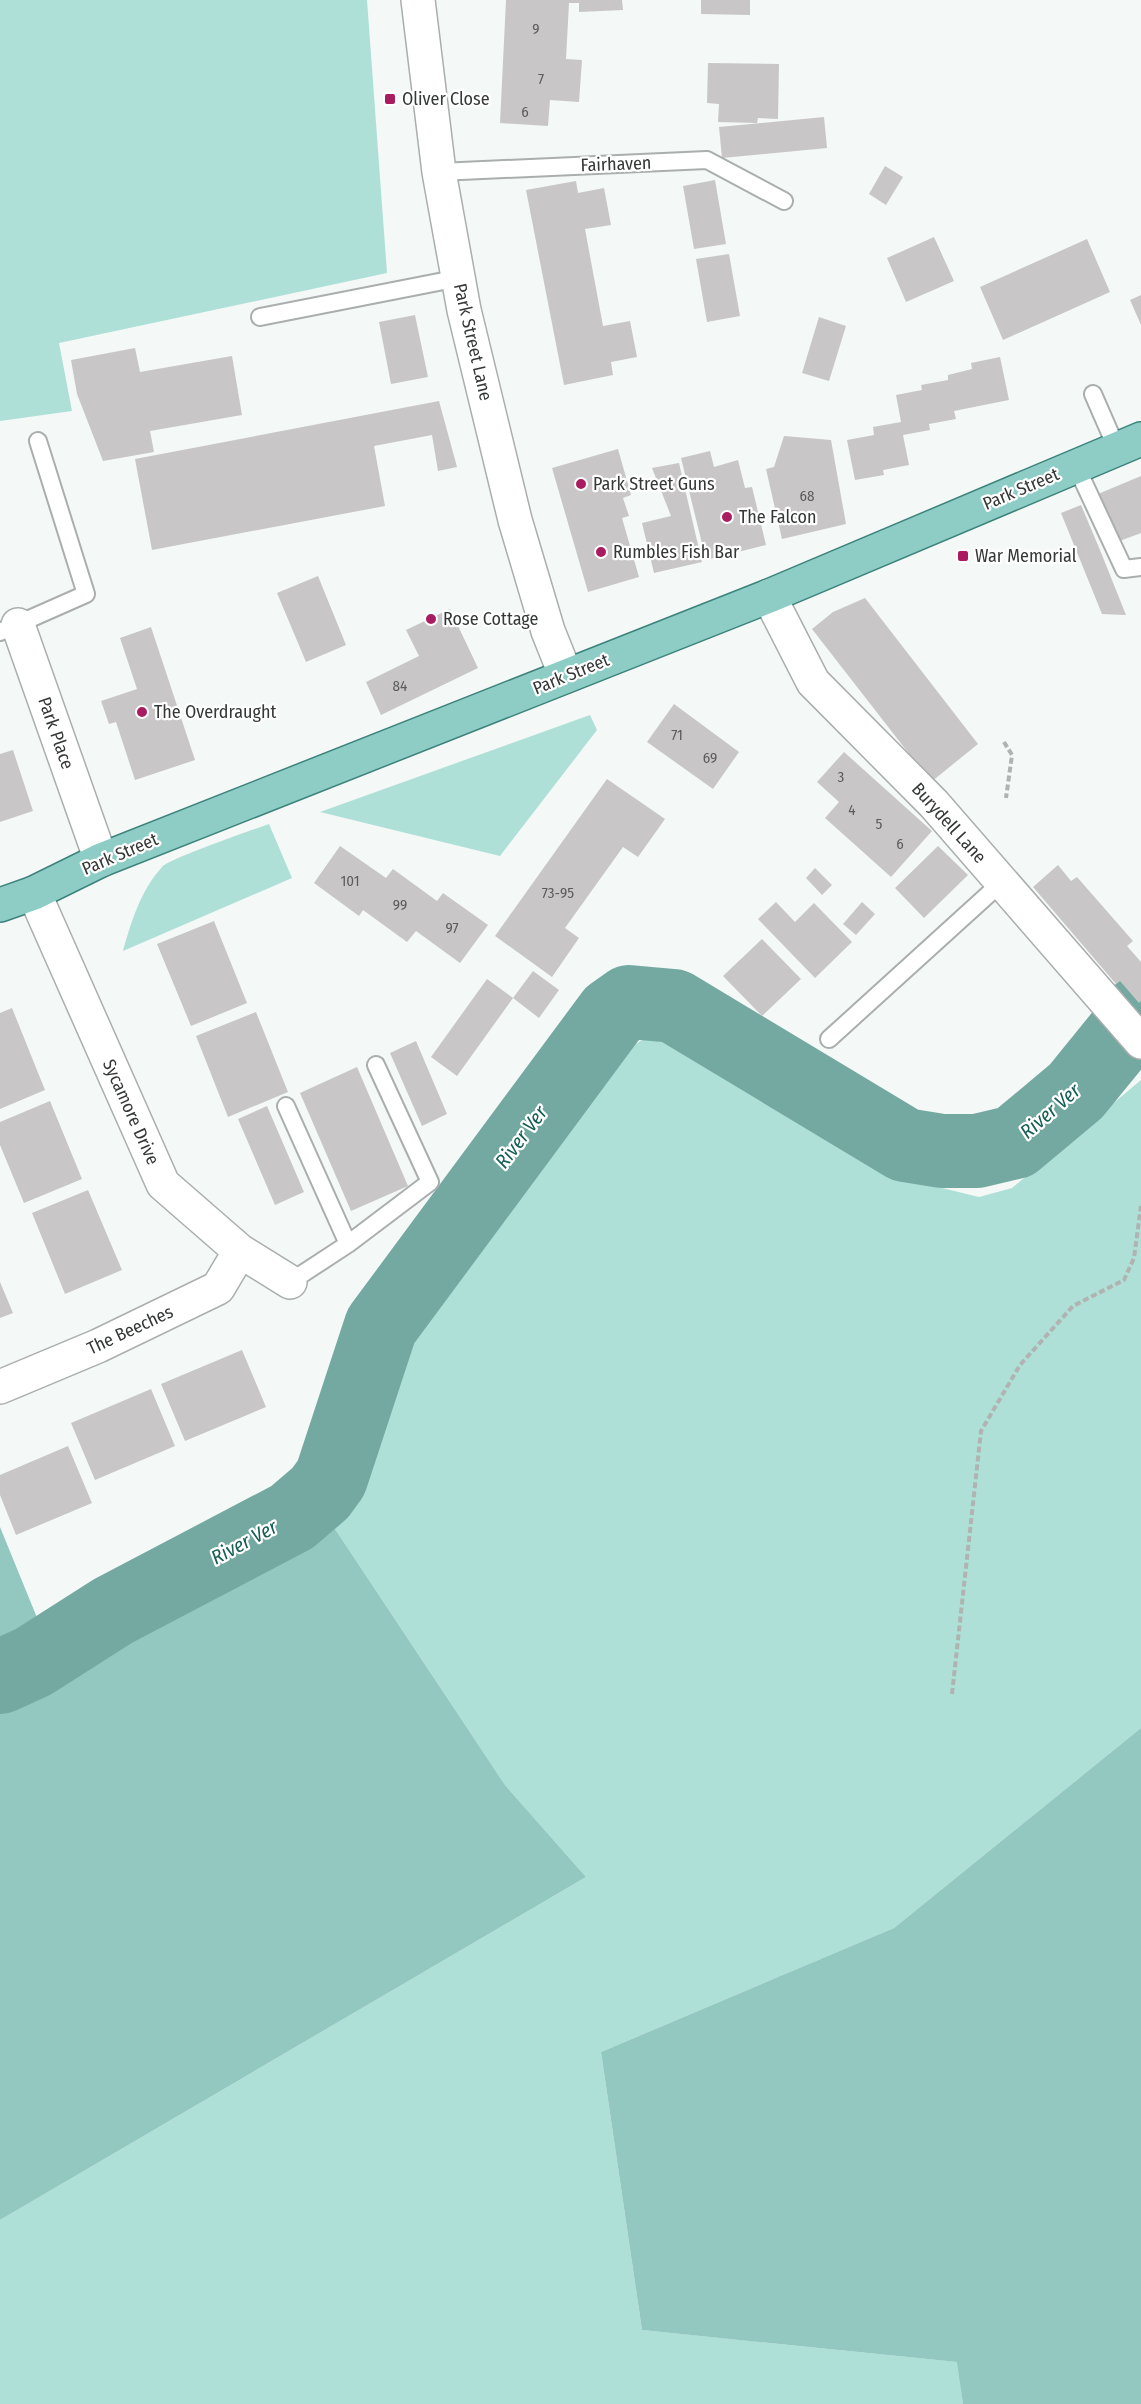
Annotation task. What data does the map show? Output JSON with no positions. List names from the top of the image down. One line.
{"streets":{"main road":["Park Street"],"street":["Park Street Lane","Park Place","Burydell Lane","Sycamore Drive","The Beeches"],"lane":["Fairhaven"]},"crossings":[["Fairhaven","Park Street Lane"],["Park Street Lane","Park Street"],["Park Street","Park Place"],["Park Street","Burydell Lane"],["Park Street","Sycamore Drive"],["Sycamore Drive","The Beeches"]],"water":["River Ver"],"places":{"transit":["Oliver Close","War Memorial"],"other":["Park Street Guns","The Falcon","Rumbles Fish Bar","Rose Cottage","The Overdraught"]},"house_numbers":["9","7","6","68","84","71","69","3","4","5","6","101","73-95","99","97"]}
